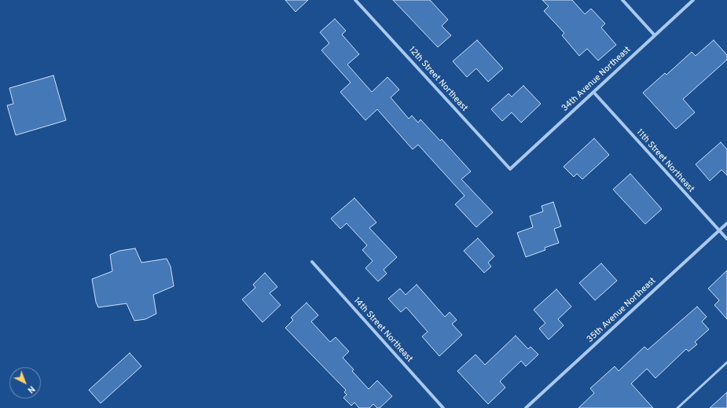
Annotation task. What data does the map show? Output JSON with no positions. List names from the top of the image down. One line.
{"streets":{"street":["12th Street Northeast","34th Avenue Northeast","11th Street Northeast","35th Avenue Northeast","14th Street Northeast"]},"crossings":[["12th Street Northeast","34th Avenue Northeast"],["34th Avenue Northeast","11th Street Northeast"],["11th Street Northeast","35th Avenue Northeast"]],"north":"bottom right"}
